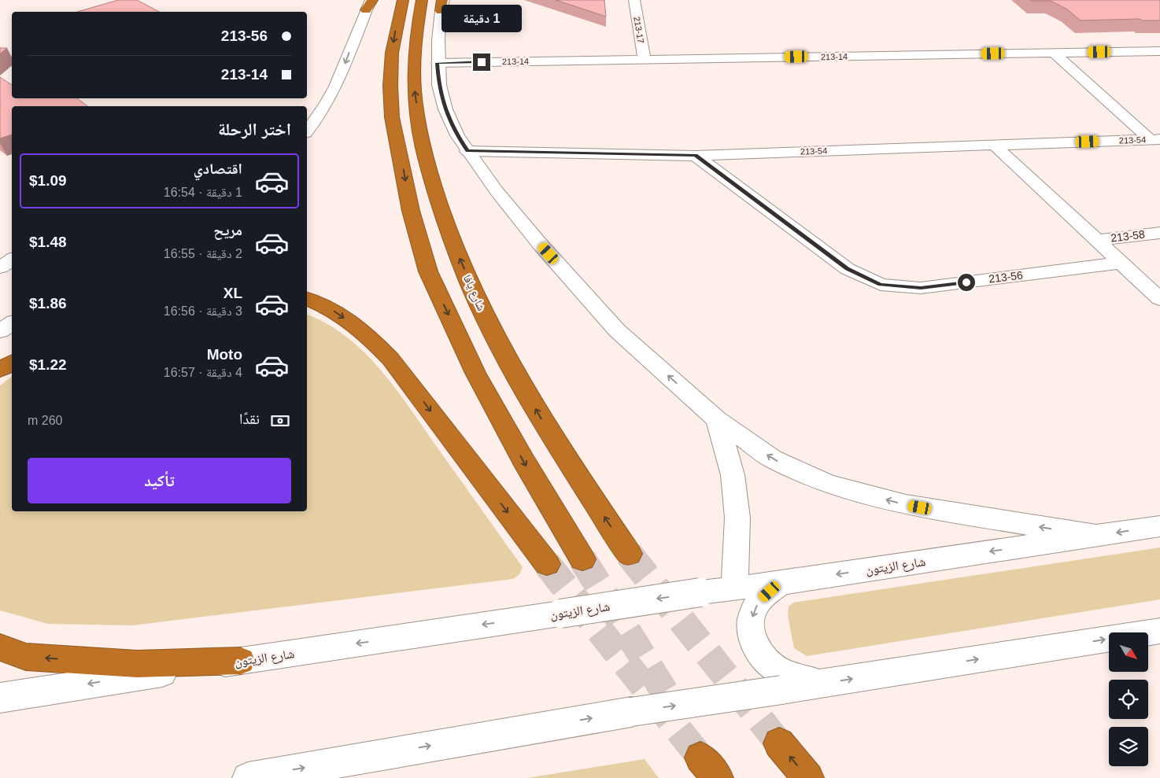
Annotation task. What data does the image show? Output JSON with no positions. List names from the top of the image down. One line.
{"streets":{"highway":["شارع يافا"],"main road":["213-17","213-14","213-54","213-58","213-56","شارع الزيتون"]},"crossings":[["213-17","213-14"],["213-54","213-56"]],"north":"bottom right","page":{"bubble":"1 دقيقة","banner":["213-56","213-14"],"heading":"اختر الرحلة","list":[{"name":"اقتصادي","note":"1 دقيقة · 16:54","value":"$1.09"},{"name":"مريح","note":"2 دقيقة · 16:55","value":"$1.48"},{"name":"XL","note":"3 دقيقة · 16:56","value":"$1.86"},{"name":"Moto","note":"4 دقيقة · 16:57","value":"$1.22"}],"pay":["نقدًا","260 m"],"buttons":"تأكيد"}}
